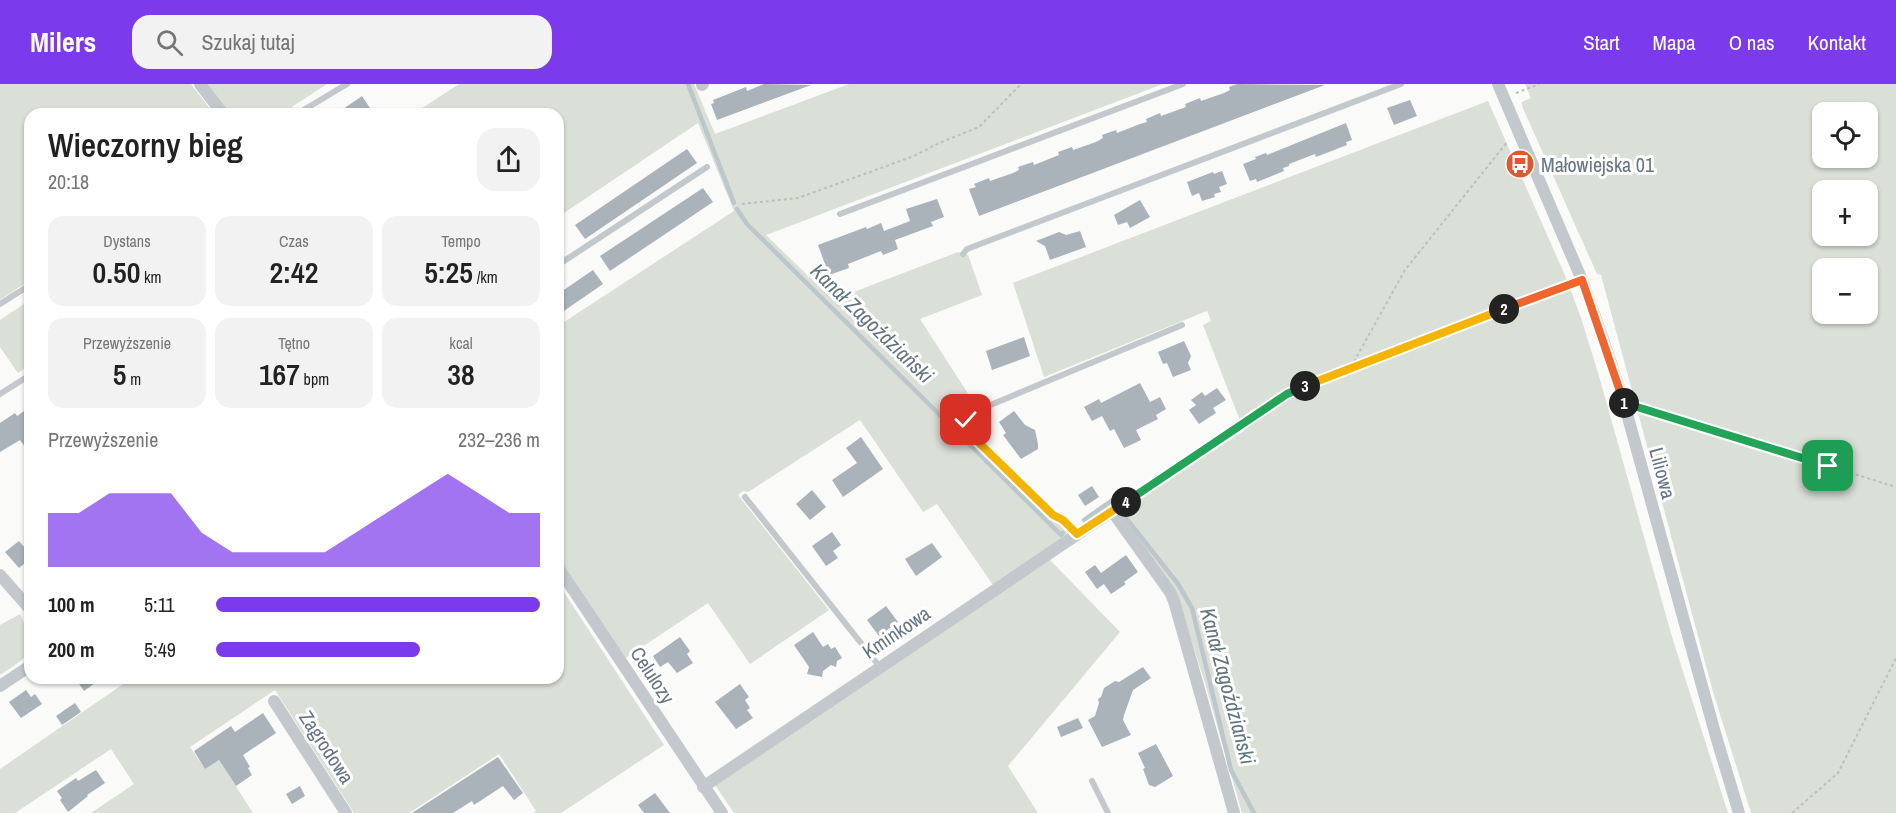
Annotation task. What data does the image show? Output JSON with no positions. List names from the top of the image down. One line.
{"streets":{"street":["Liliowa","Kminkowa","Celulozy","Zagrodowa"]},"crossings":[["Kminkowa","Celulozy"]],"water":["Kanał Zagoździański"],"places":{"bus stop":["Małowiejska 01"]},"page":{"header":"Milers","search":"Szukaj tutaj","nav":["Start","Mapa","O nas","Kontakt"],"map_buttons":["+","−"],"heading":["Wieczorny bieg","20:18"],"stats":[["Dystans","0.50 km"],["Czas","2:42"],["Tempo","5:25 /km"],["Przewyższenie","5 m"],["Tętno","167 bpm"],["kcal","38"]],"pins":["2","3","1","4"],"chart":["Przewyższenie","232–236 m"],"list":[{"name":"100 m","note":"5:11"},{"name":"200 m","note":"5:49"}]}}
